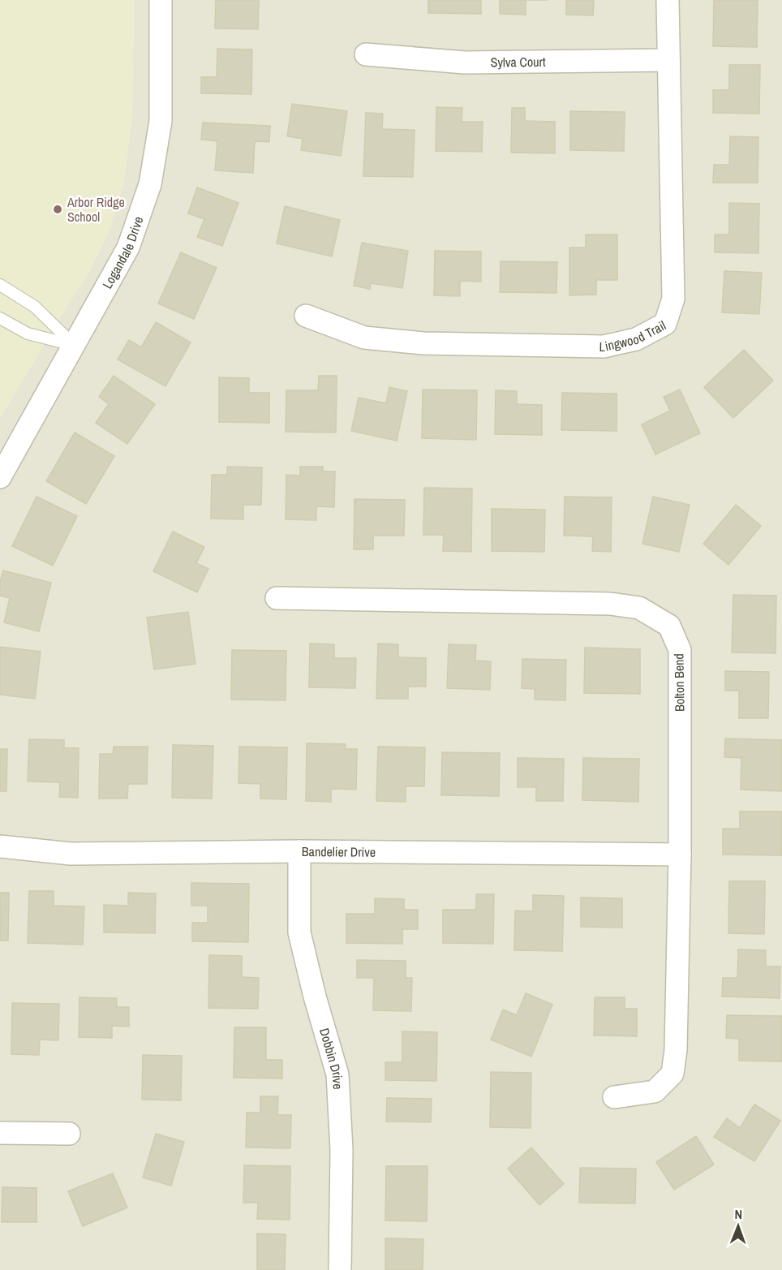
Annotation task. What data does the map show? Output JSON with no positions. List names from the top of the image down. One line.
{"streets":{"street":["Sylva Court","Logandale Drive","Lingwood Trail","Bolton Bend","Bandelier Drive","Dobbin Drive"]},"crossings":[["Sylva Court","Lingwood Trail"],["Bolton Bend","Bandelier Drive"],["Bandelier Drive","Dobbin Drive"]],"places":["Arbor Ridge School"],"north":"top"}
